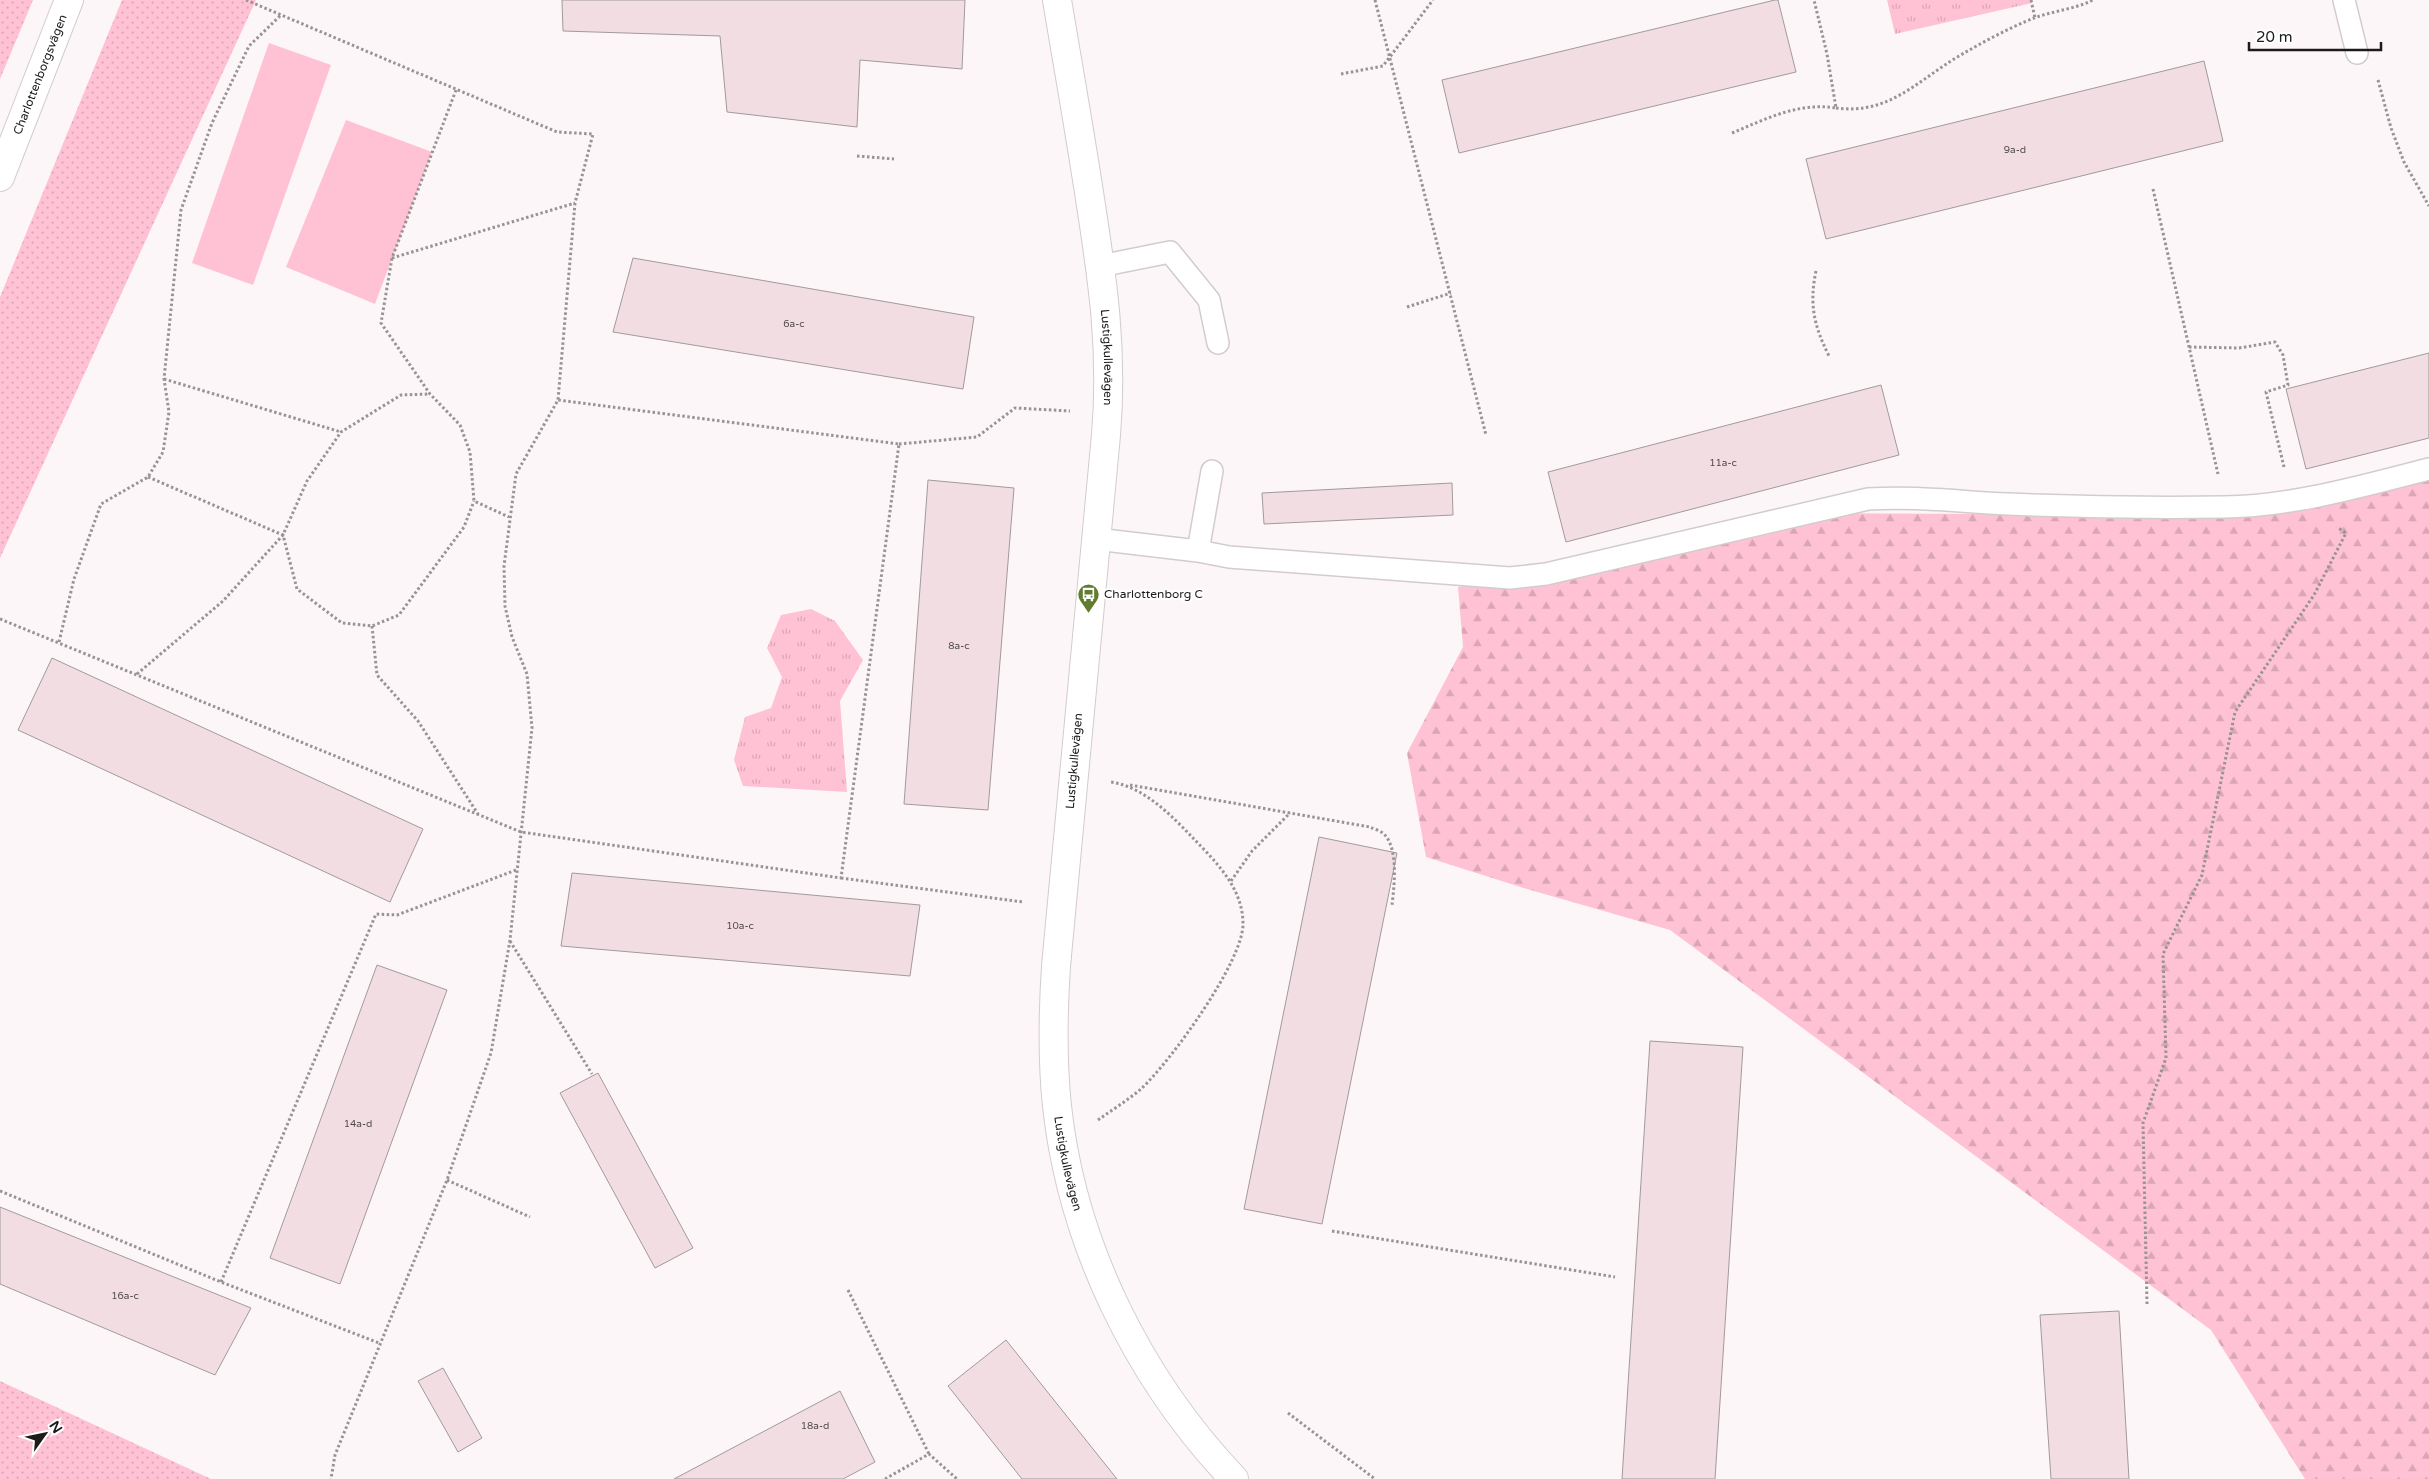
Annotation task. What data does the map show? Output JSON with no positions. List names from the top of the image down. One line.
{"streets":{"street":["Charlottenborgsvägen","Lustigkullevägen"]},"places":{"bus stop":["Charlottenborg C"]},"house_numbers":["9a-d","6a-c","11a-c","8a-c","10a-c","14a-d","16a-c","18a-d"],"scale_bar":"20 m","north":"top right"}
